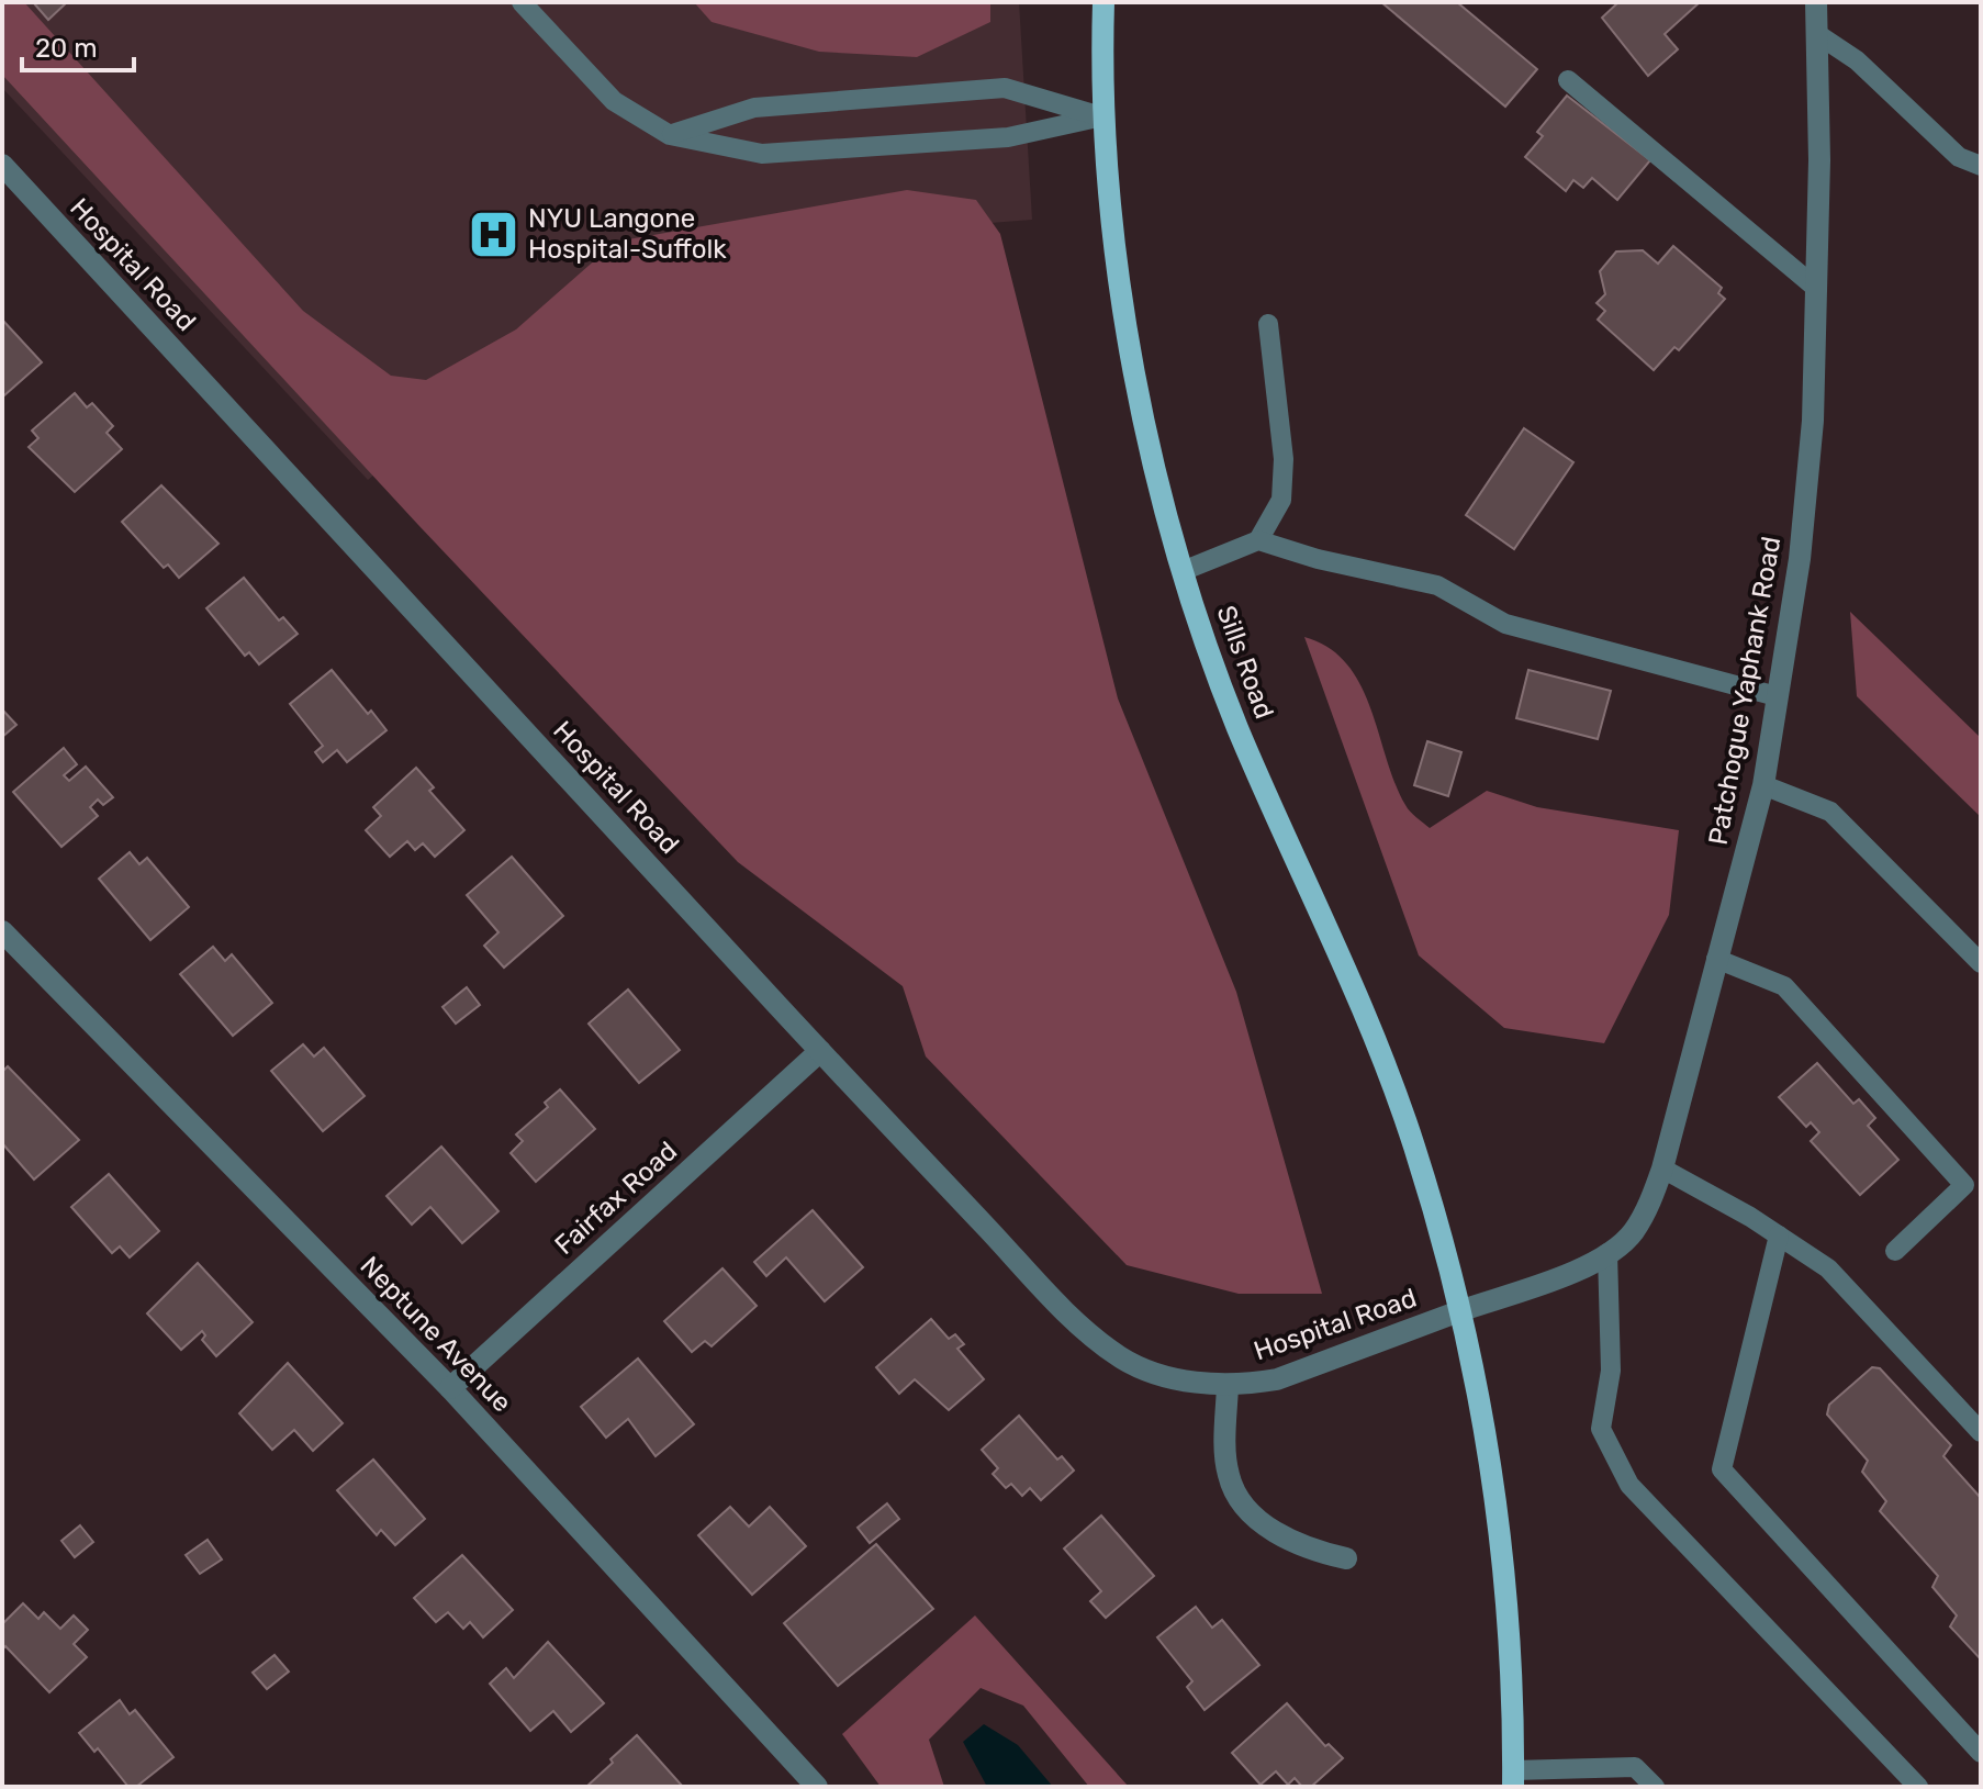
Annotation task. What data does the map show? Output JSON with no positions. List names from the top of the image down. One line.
{"streets":{"main road":["Sills Road"],"street":["Hospital Road","Patchogue Yaphank Road","Fairfax Road","Neptune Avenue"]},"crossings":[["Hospital Road","Sills Road"],["Hospital Road","Patchogue Yaphank Road"],["Hospital Road","Fairfax Road"],["Sills Road","Patchogue Yaphank Road"],["Fairfax Road","Neptune Avenue"]],"places":{"hospital":["NYU Langone Hospital-Suffolk"]},"scale_bar":"20 m"}
